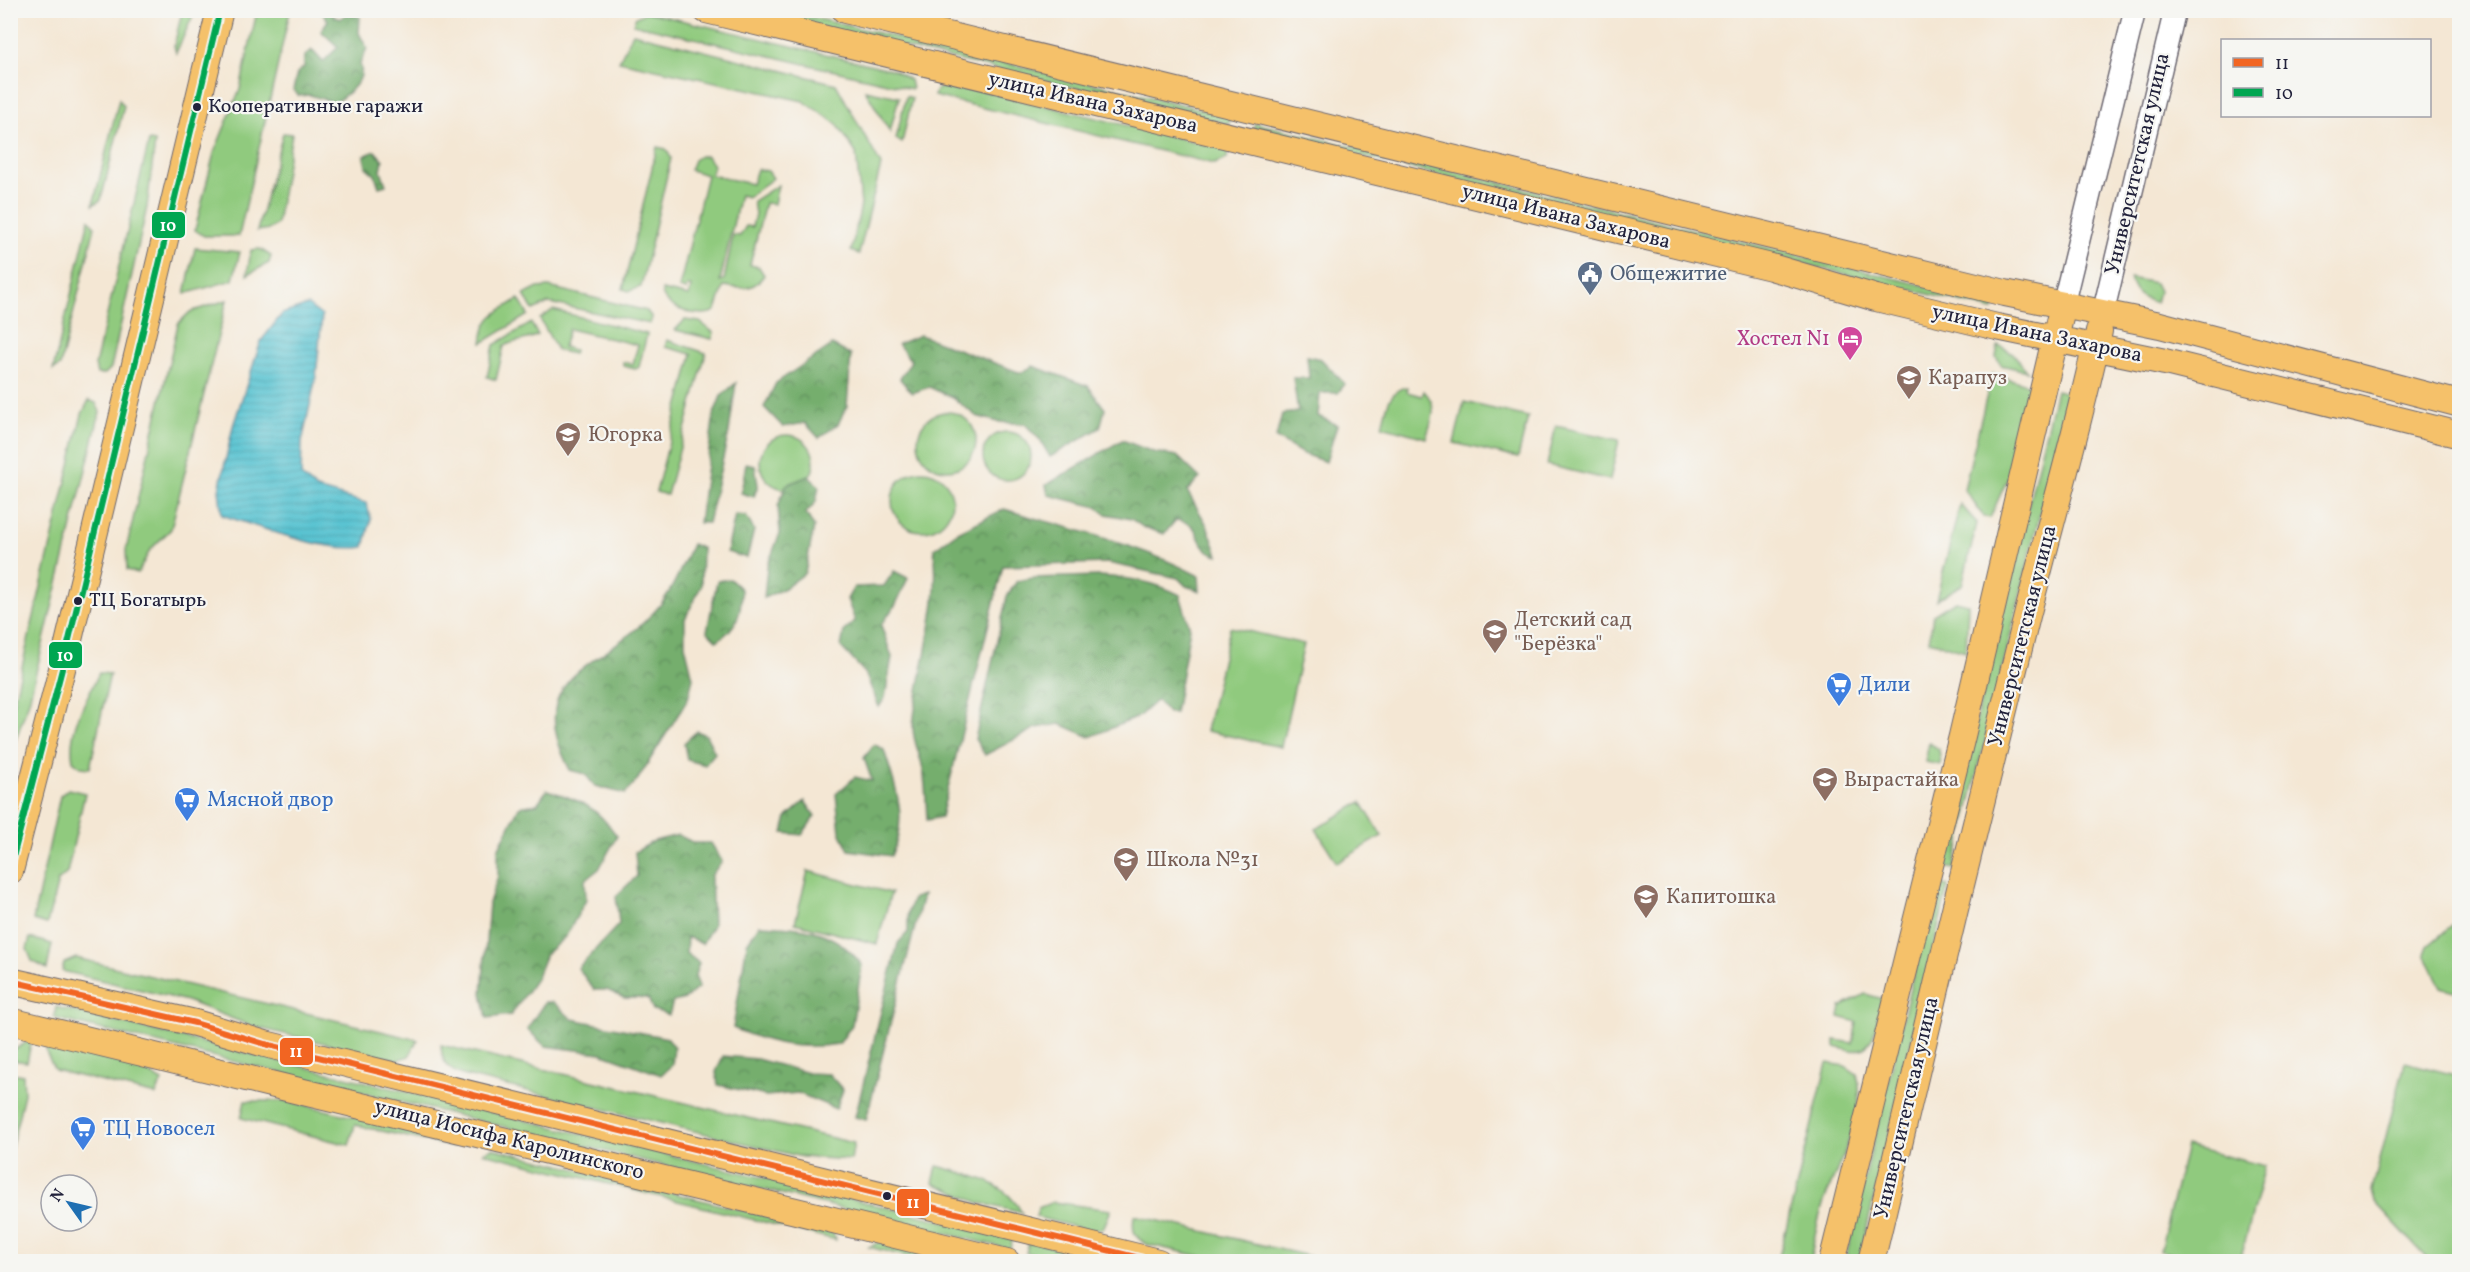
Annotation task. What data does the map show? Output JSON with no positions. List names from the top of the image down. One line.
{"streets":{"main road":["улица Ивана Захарова","Университетская улица","улица Иосифа Каролинского"]},"crossings":[["улица Ивана Захарова","Университетская улица"]],"places":{"other":["Кооперативные гаражи","ТЦ Богатырь"],"public building":["Общежитие"],"hotel":["Хостел N1"],"school or university":["Карапуз","Югорка","Детский сад \"Берёзка\"","Вырастайка","Школа №31","Капитошка"],"supermarket":["Дили","Мясной двор","ТЦ Новосел"]},"lines":["transit line 10","transit line 11"],"legend":["11","10"],"north":"top left"}
